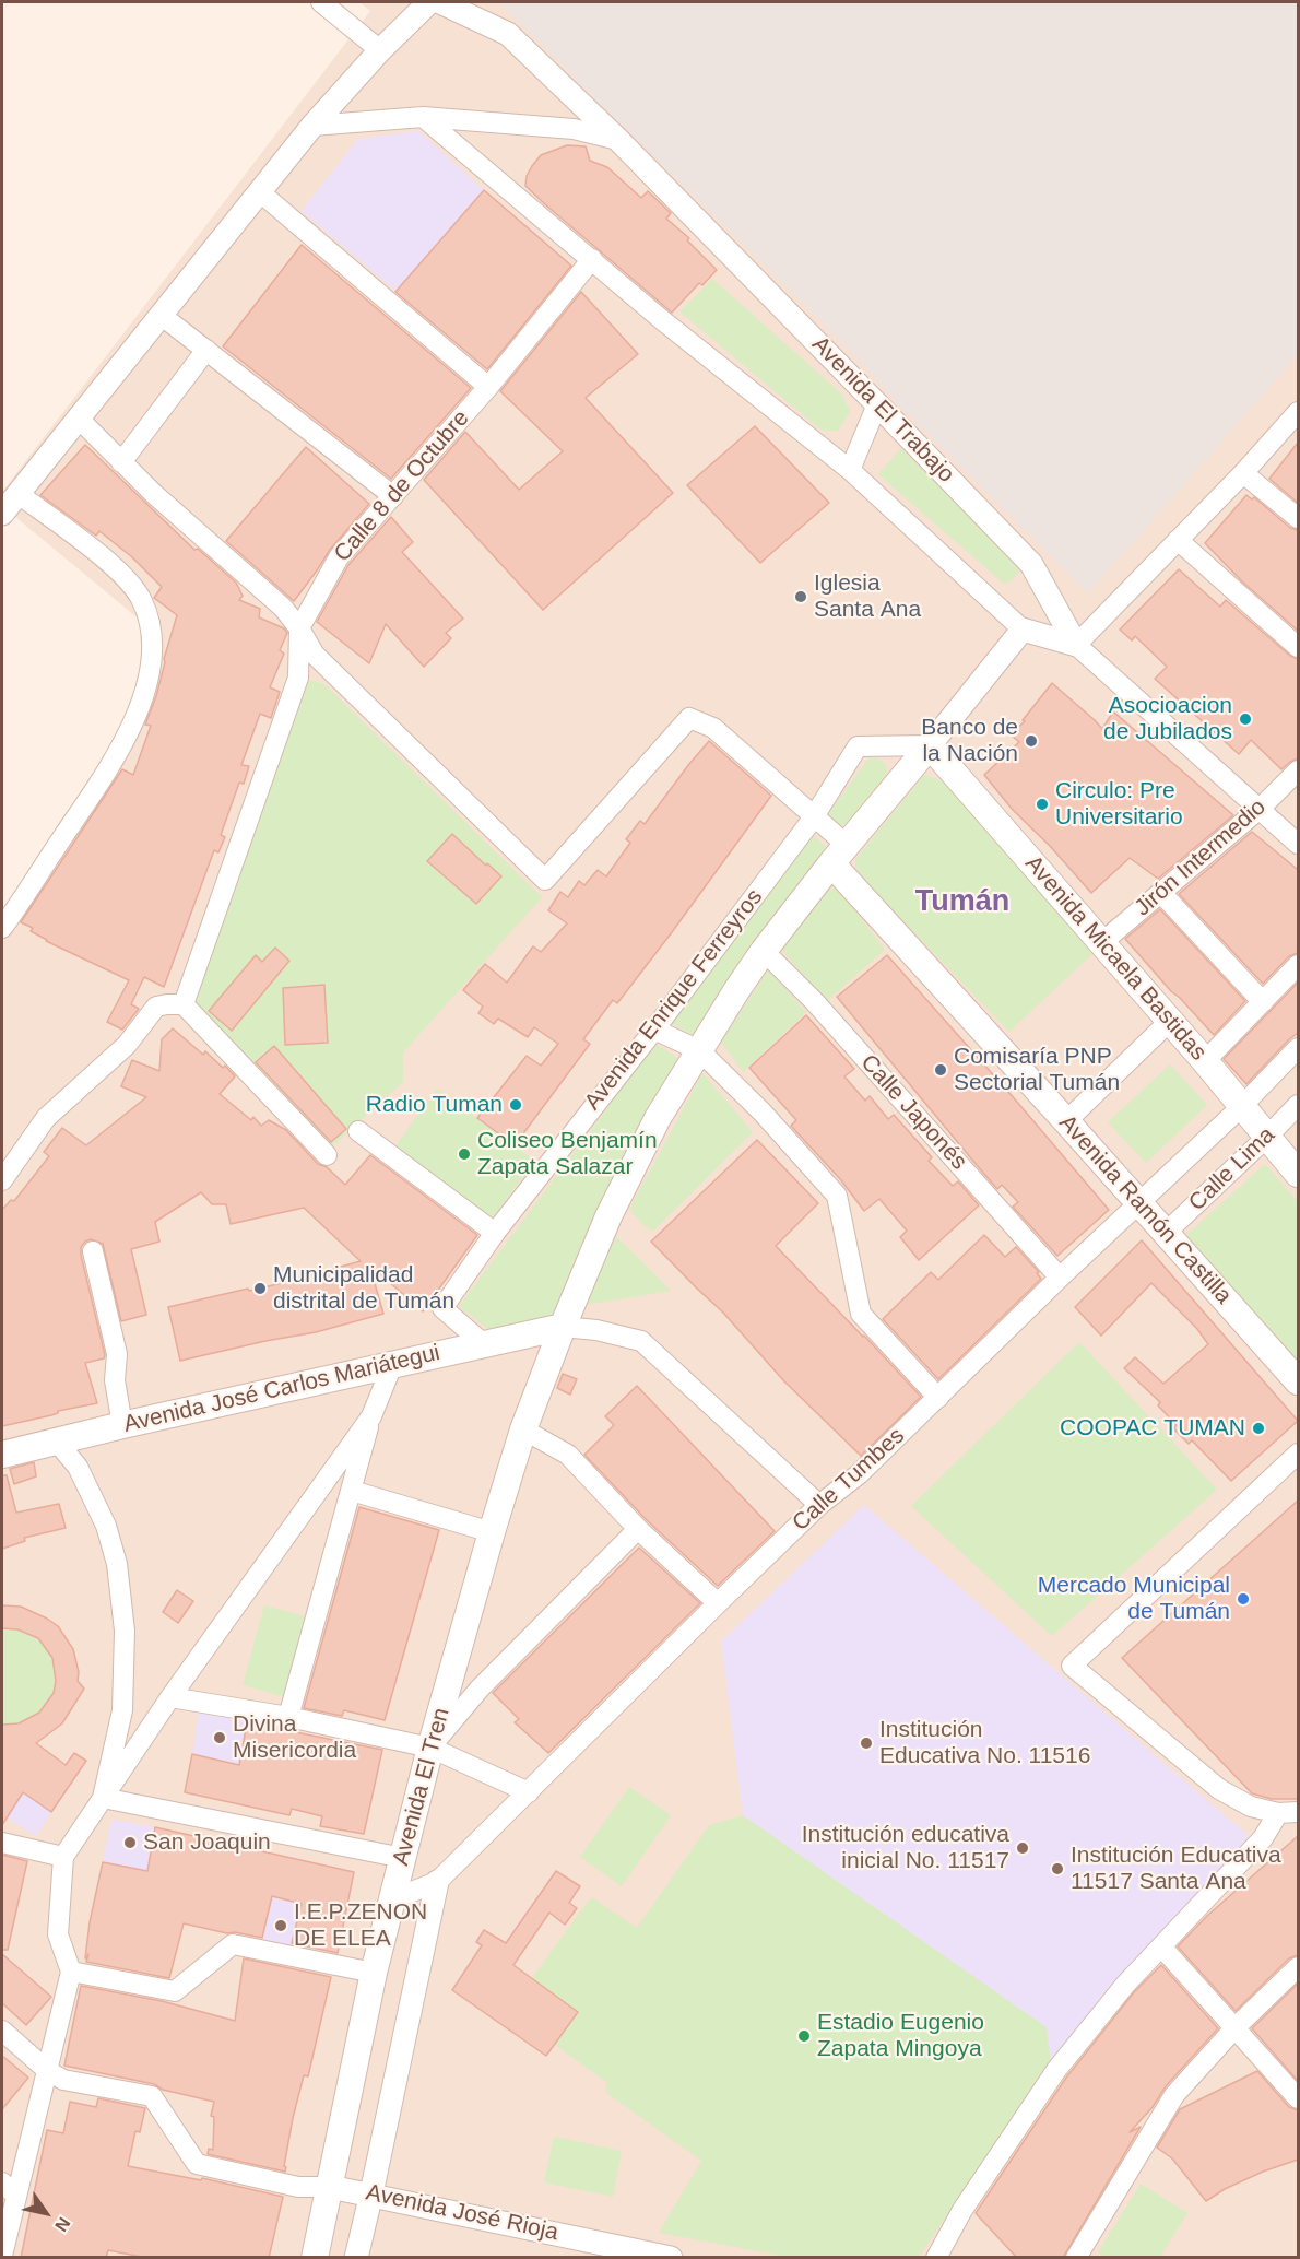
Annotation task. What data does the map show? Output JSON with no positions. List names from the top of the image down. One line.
{"streets":{"main road":["Avenida Micaela Bastidas","Avenida Ramón Castilla","Avenida José Carlos Mariátegui","Avenida El Tren"],"street":["Avenida El Trabajo","Calle 8 de Octubre","Jirón Intermedio","Avenida Enrique Ferreyros","Calle Japonés","Calle Lima","Calle Tumbes","Avenida José Rioja"]},"crossings":[["Avenida El Trabajo","Jirón Intermedio"],["Jirón Intermedio","Avenida Micaela Bastidas"],["Avenida Micaela Bastidas","Avenida Enrique Ferreyros"],["Avenida Micaela Bastidas","Calle Lima"],["Avenida Micaela Bastidas","Calle Tumbes"],["Avenida Micaela Bastidas","Avenida El Tren"],["Avenida Enrique Ferreyros","Avenida José Carlos Mariátegui"],["Avenida Enrique Ferreyros","Avenida El Tren"],["Calle Japonés","Calle Tumbes"],["Calle Japonés","Avenida El Tren"],["Calle Lima","Avenida Ramón Castilla"],["Avenida Ramón Castilla","Calle Tumbes"],["Avenida Ramón Castilla","Avenida El Tren"],["Avenida José Carlos Mariátegui","Avenida El Tren"],["Calle Tumbes","Avenida El Tren"],["Avenida El Tren","Avenida José Rioja"]],"districts":["Tumán"],"places":["Iglesia Santa Ana","Asocioacion de Jubilados","Banco de la Nación","Circulo: Pre Universitario","Comisaría PNP Sectorial Tumán","Radio Tuman","Coliseo Benjamín Zapata Salazar","Municipalidad distrital de Tumán","COOPAC TUMAN","Mercado Municipal de Tumán","Divina Misericordia","Institución Educativa No. 11516","San Joaquin","Institución educativa inicial No. 11517","Institución Educativa 11517 Santa Ana","I.E.P.ZENON DE ELEA","Estadio Eugenio Zapata Mingoya"],"north":"bottom right"}
